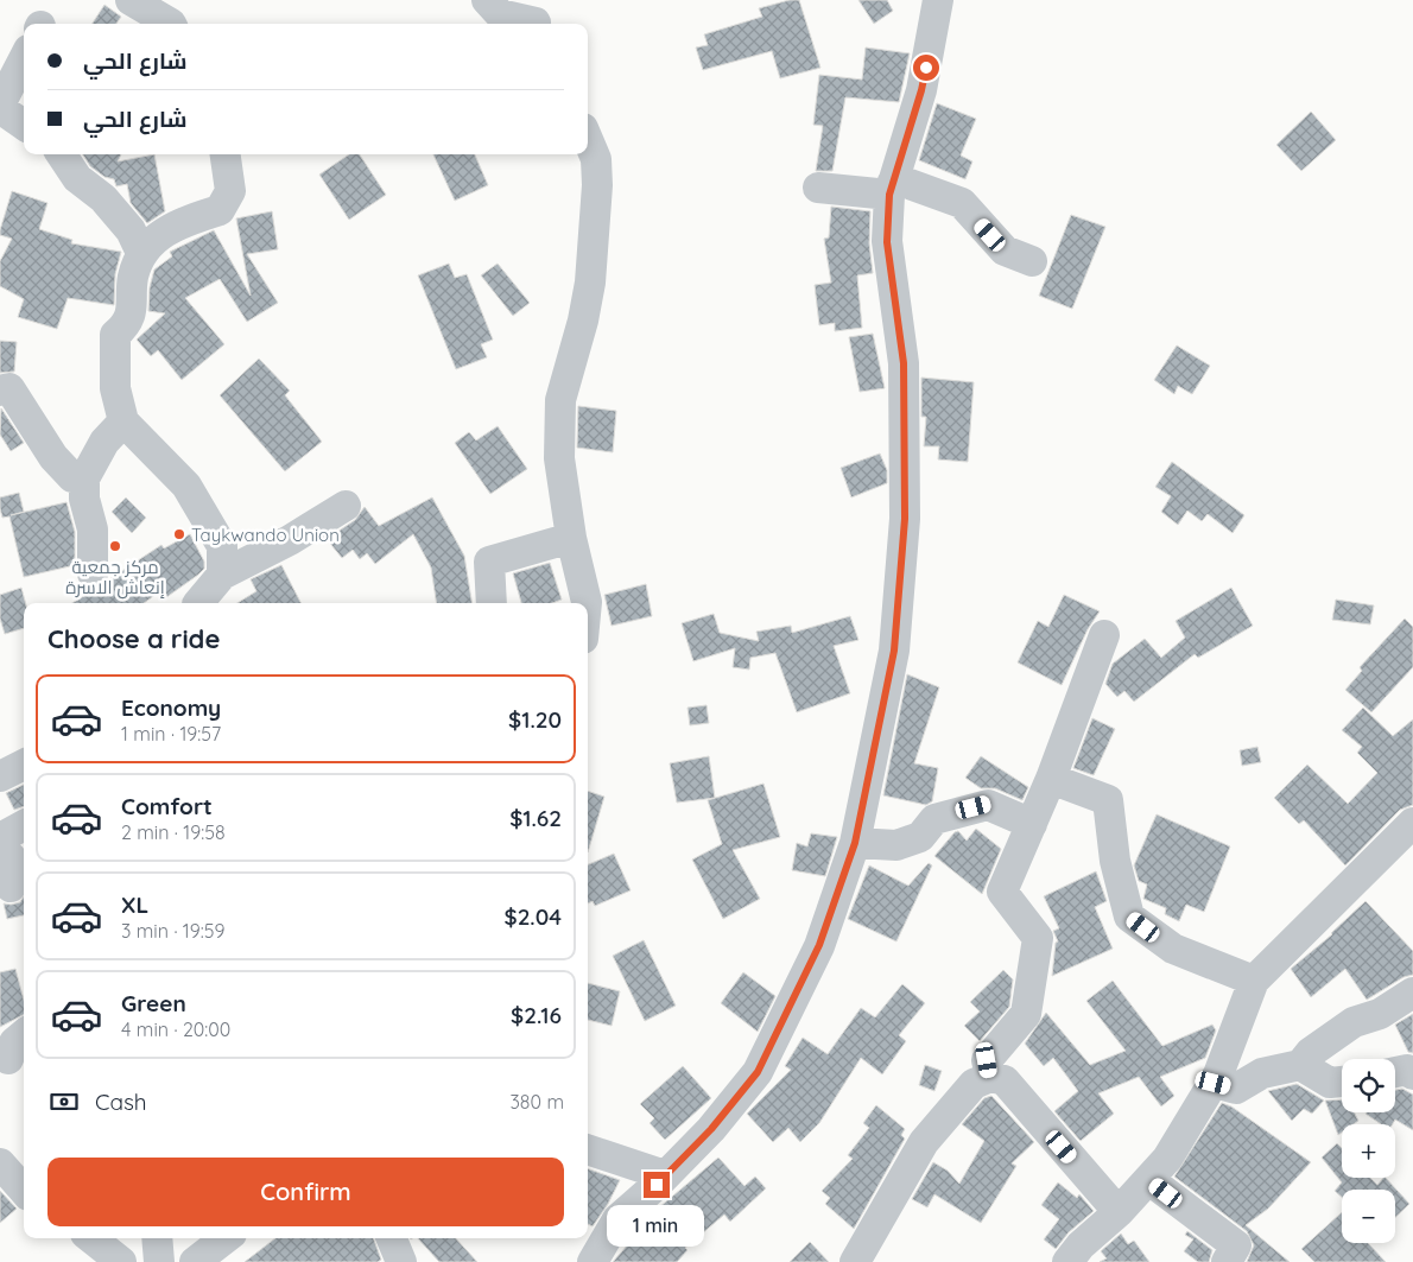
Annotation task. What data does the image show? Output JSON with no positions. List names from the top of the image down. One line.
{"places":["Taykwando Union","مركز جمعية إنعاش الاسرة"],"page":{"banner":["شارع الحي","شارع الحي"],"heading":"Choose a ride","list":[{"name":"Economy","note":"1 min · 19:57","value":"$1.20"},{"name":"Comfort","note":"2 min · 19:58","value":"$1.62"},{"name":"XL","note":"3 min · 19:59","value":"$2.04"},{"name":"Green","note":"4 min · 20:00","value":"$2.16"}],"map_buttons":["+","−"],"pay":["Cash","380 m"],"buttons":"Confirm","bubble":"1 min"}}
